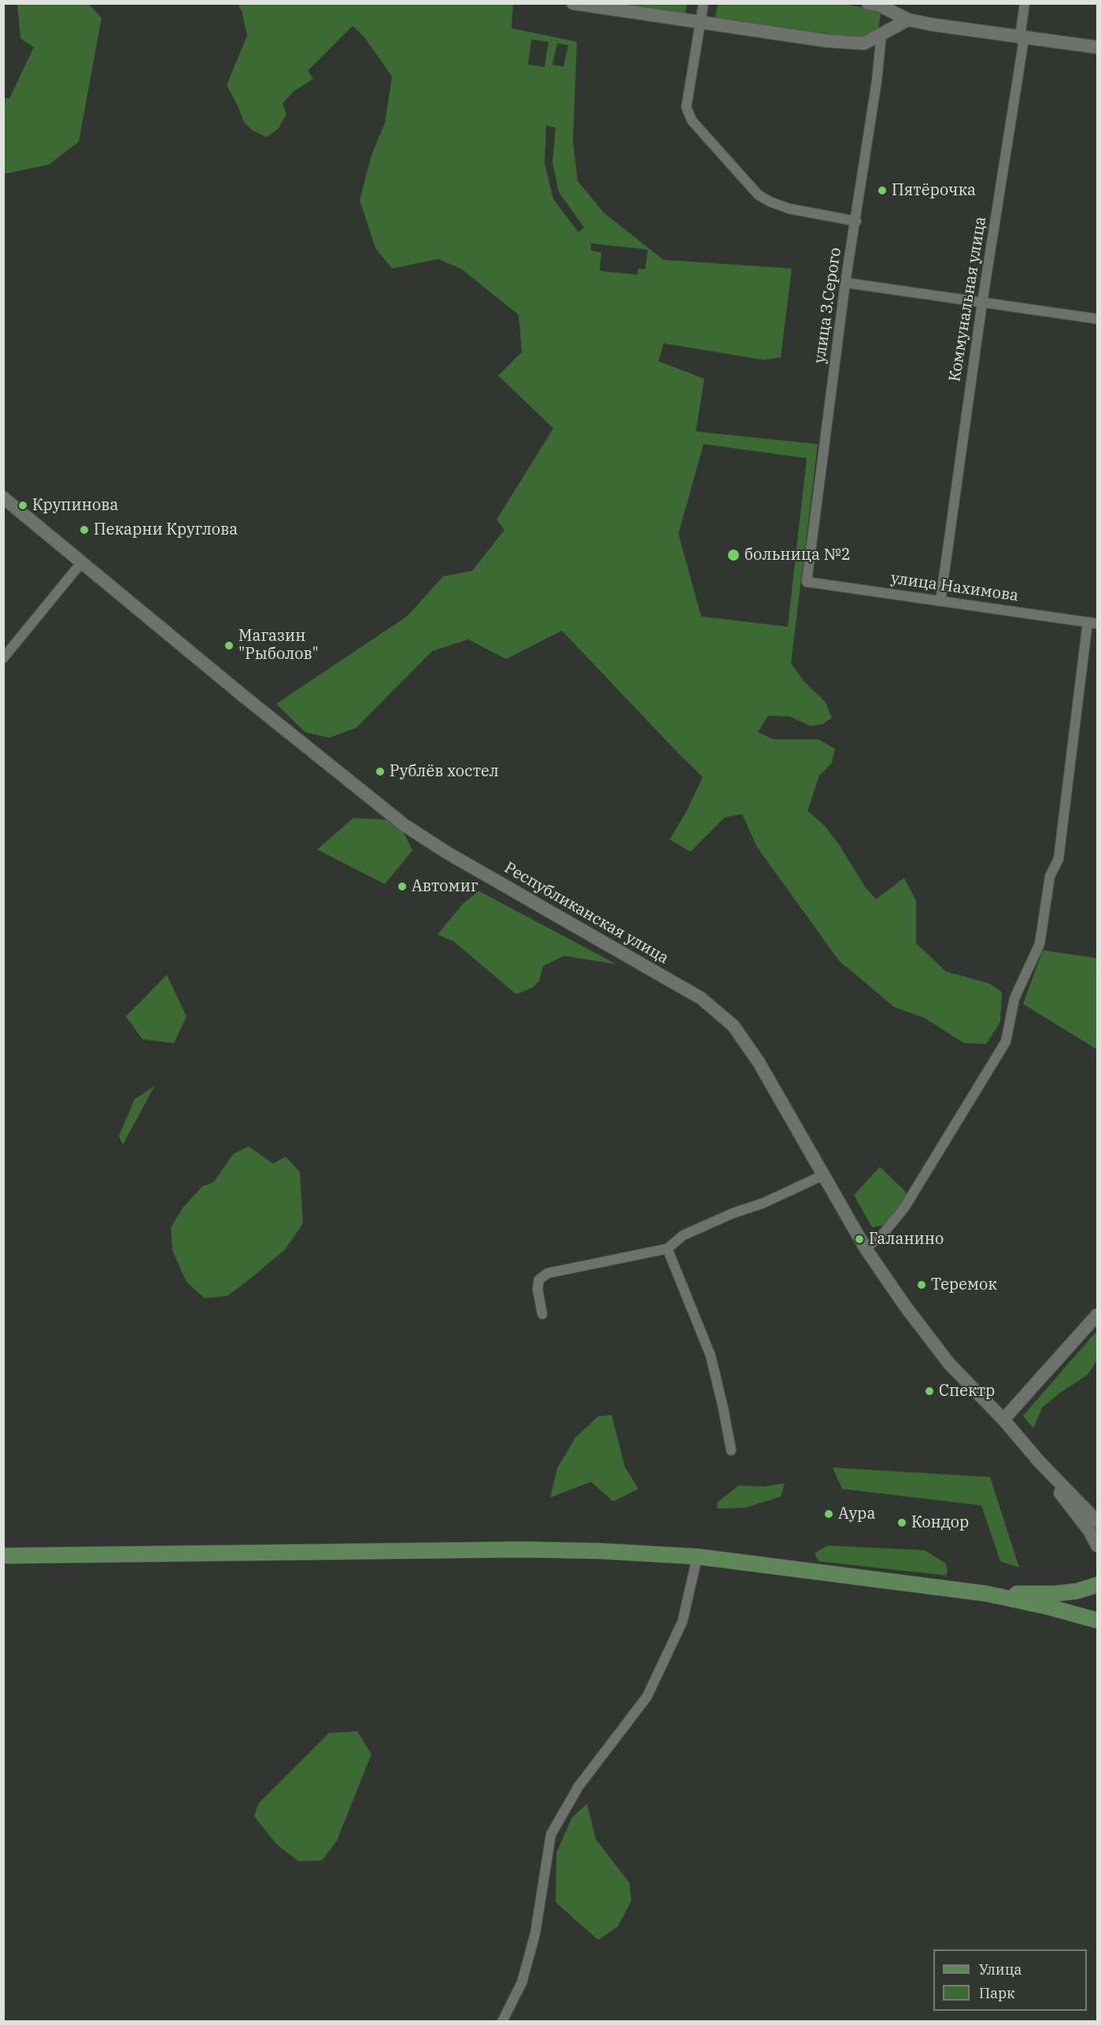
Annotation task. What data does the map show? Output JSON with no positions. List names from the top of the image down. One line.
{"streets":{"street":["Коммунальная улица","улица З.Серого","улица Нахимова","Республиканская улица"]},"crossings":[["Коммунальная улица","улица Нахимова"],["улица З.Серого","улица Нахимова"]],"places":["Пятёрочка","Крупинова","Пекарни Круглова","больница №2","Магазин \"Рыболов\"","Рублёв хостел","Автомиг","Галанино","Теремок","Спектр","Аура","Кондор"],"legend":["Улица","Парк"]}
